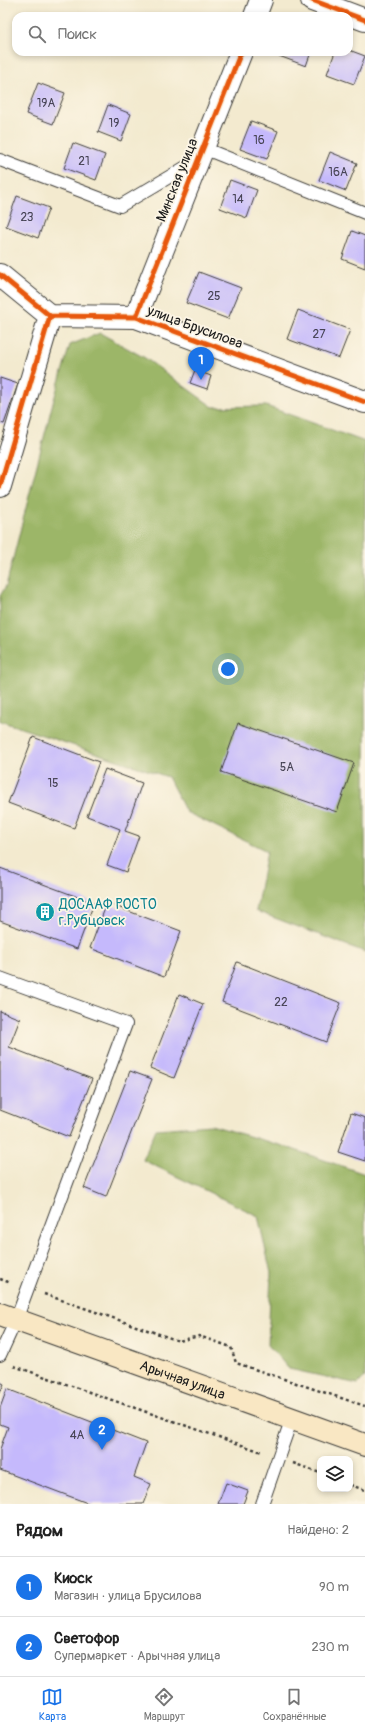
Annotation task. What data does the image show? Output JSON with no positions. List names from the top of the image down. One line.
{"streets":{"main road":["Арычная улица"],"street":["Минская улица","улица Брусилова"]},"crossings":[["Минская улица","улица Брусилова"]],"places":{"building":["ДОСААФ РОСТО г.Рубцовск"]},"house_numbers":["19А","19","16","21","16А","14","23","25","27","5А","15","22","4А"],"page":{"search":"Поиск","pins":["1","2"],"heading":["Рядом","Найдено: 2"],"list":[{"mark":"1","name":"Киоск","note":"Магазин · улица Брусилова","value":"90 m"},{"mark":"2","name":"Светофор","note":"Супермаркет · Арычная улица","value":"230 m"}],"nav":["Карта","Маршрут","Сохранённые"]}}
